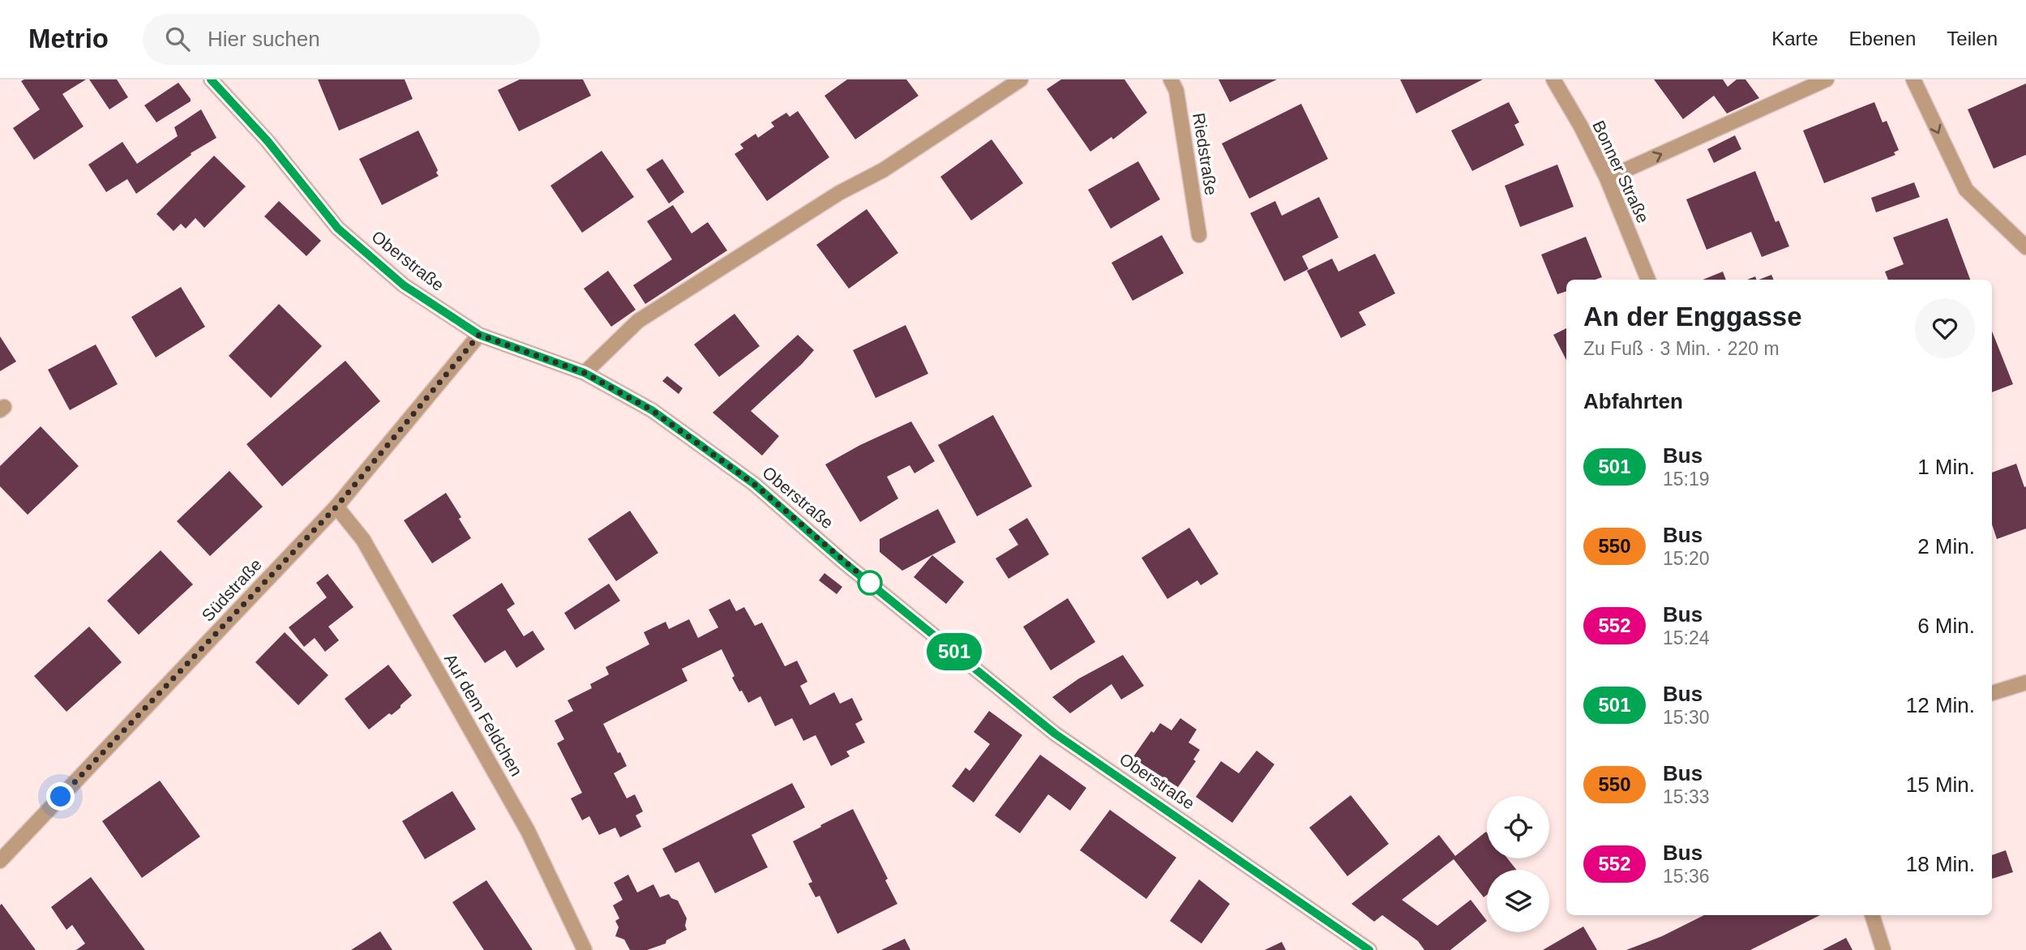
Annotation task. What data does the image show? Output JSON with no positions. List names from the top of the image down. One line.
{"streets":{"street":["Riedstraße","Bonner Straße","Oberstraße","Südstraße","Auf dem Feldchen"]},"crossings":[["Oberstraße","Südstraße"],["Südstraße","Auf dem Feldchen"]],"lines":["bus line 501"],"page":{"header":"Metrio","search":"Hier suchen","nav":["Karte","Ebenen","Teilen"],"on_map":"501","heading":[["An der Enggasse","Zu Fuß · 3 Min. · 220 m"],"Abfahrten"],"list":[{"mark":"501","name":"Bus","note":"15:19","value":"1 Min."},{"mark":"550","name":"Bus","note":"15:20","value":"2 Min."},{"mark":"552","name":"Bus","note":"15:24","value":"6 Min."},{"mark":"501","name":"Bus","note":"15:30","value":"12 Min."},{"mark":"550","name":"Bus","note":"15:33","value":"15 Min."},{"mark":"552","name":"Bus","note":"15:36","value":"18 Min."}]}}
